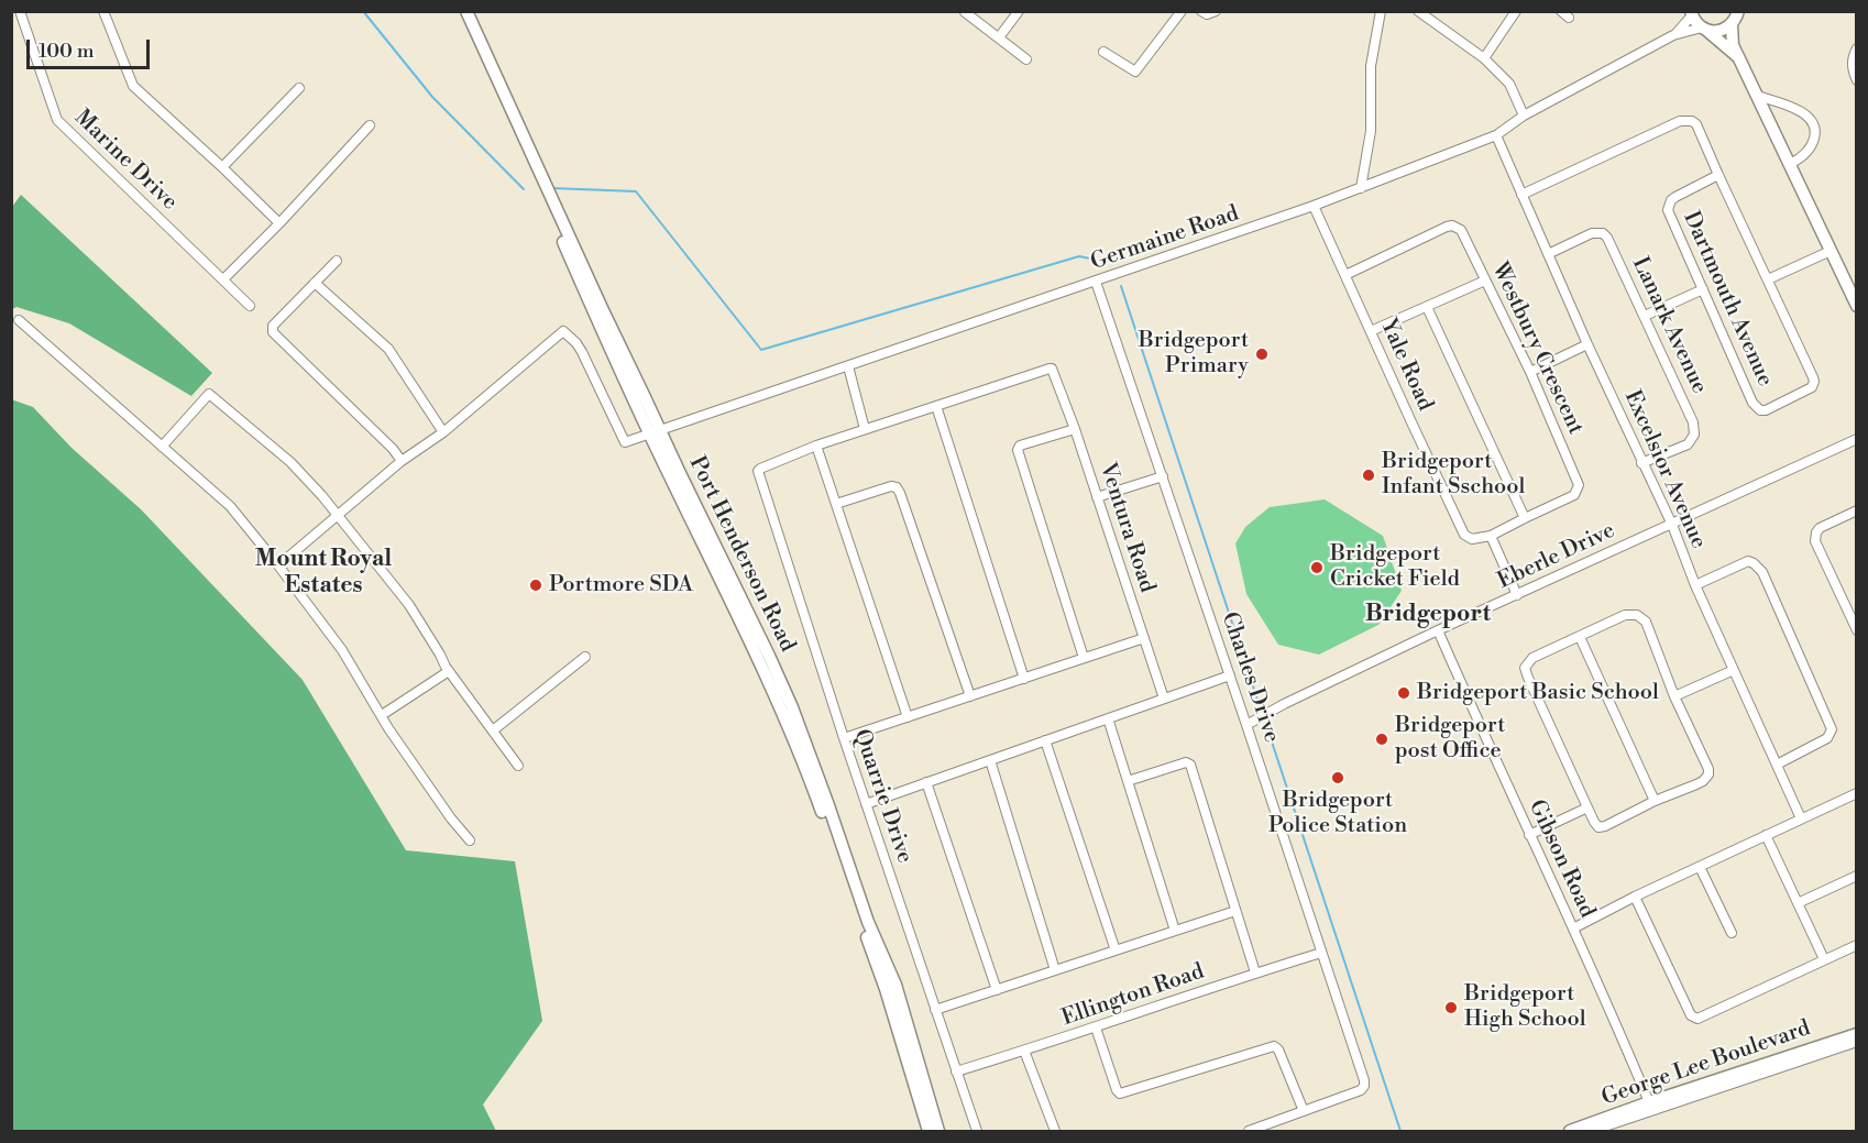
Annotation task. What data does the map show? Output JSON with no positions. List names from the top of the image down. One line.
{"streets":{"main road":["Port Henderson Road","George Lee Boulevard"],"street":["Marine Drive","Germaine Road","Dartmouth Avenue","Lanark Avenue","Westbury Crescent","Yale Road","Excelsior Avenue","Ventura Road","Eberle Drive","Charles Drive","Quarrie Drive","Gibson Road","Ellington Road"]},"crossings":[["Germaine Road","Yale Road"],["Germaine Road","Excelsior Avenue"],["Germaine Road","Port Henderson Road"],["Germaine Road","Charles Drive"],["Dartmouth Avenue","Excelsior Avenue"],["Lanark Avenue","Excelsior Avenue"],["Westbury Crescent","Yale Road"],["Excelsior Avenue","Eberle Drive"],["Eberle Drive","Charles Drive"],["Eberle Drive","Gibson Road"],["Charles Drive","Ellington Road"],["Quarrie Drive","Ellington Road"],["Gibson Road","George Lee Boulevard"]],"districts":["Mount Royal Estates","Bridgeport"],"places":["Bridgeport Primary","Bridgeport Infant Sschool","Bridgeport Cricket Field","Portmore SDA","Bridgeport Basic School","Bridgeport post Office","Bridgeport Police Station","Bridgeport High School"],"scale_bar":"100 m"}
